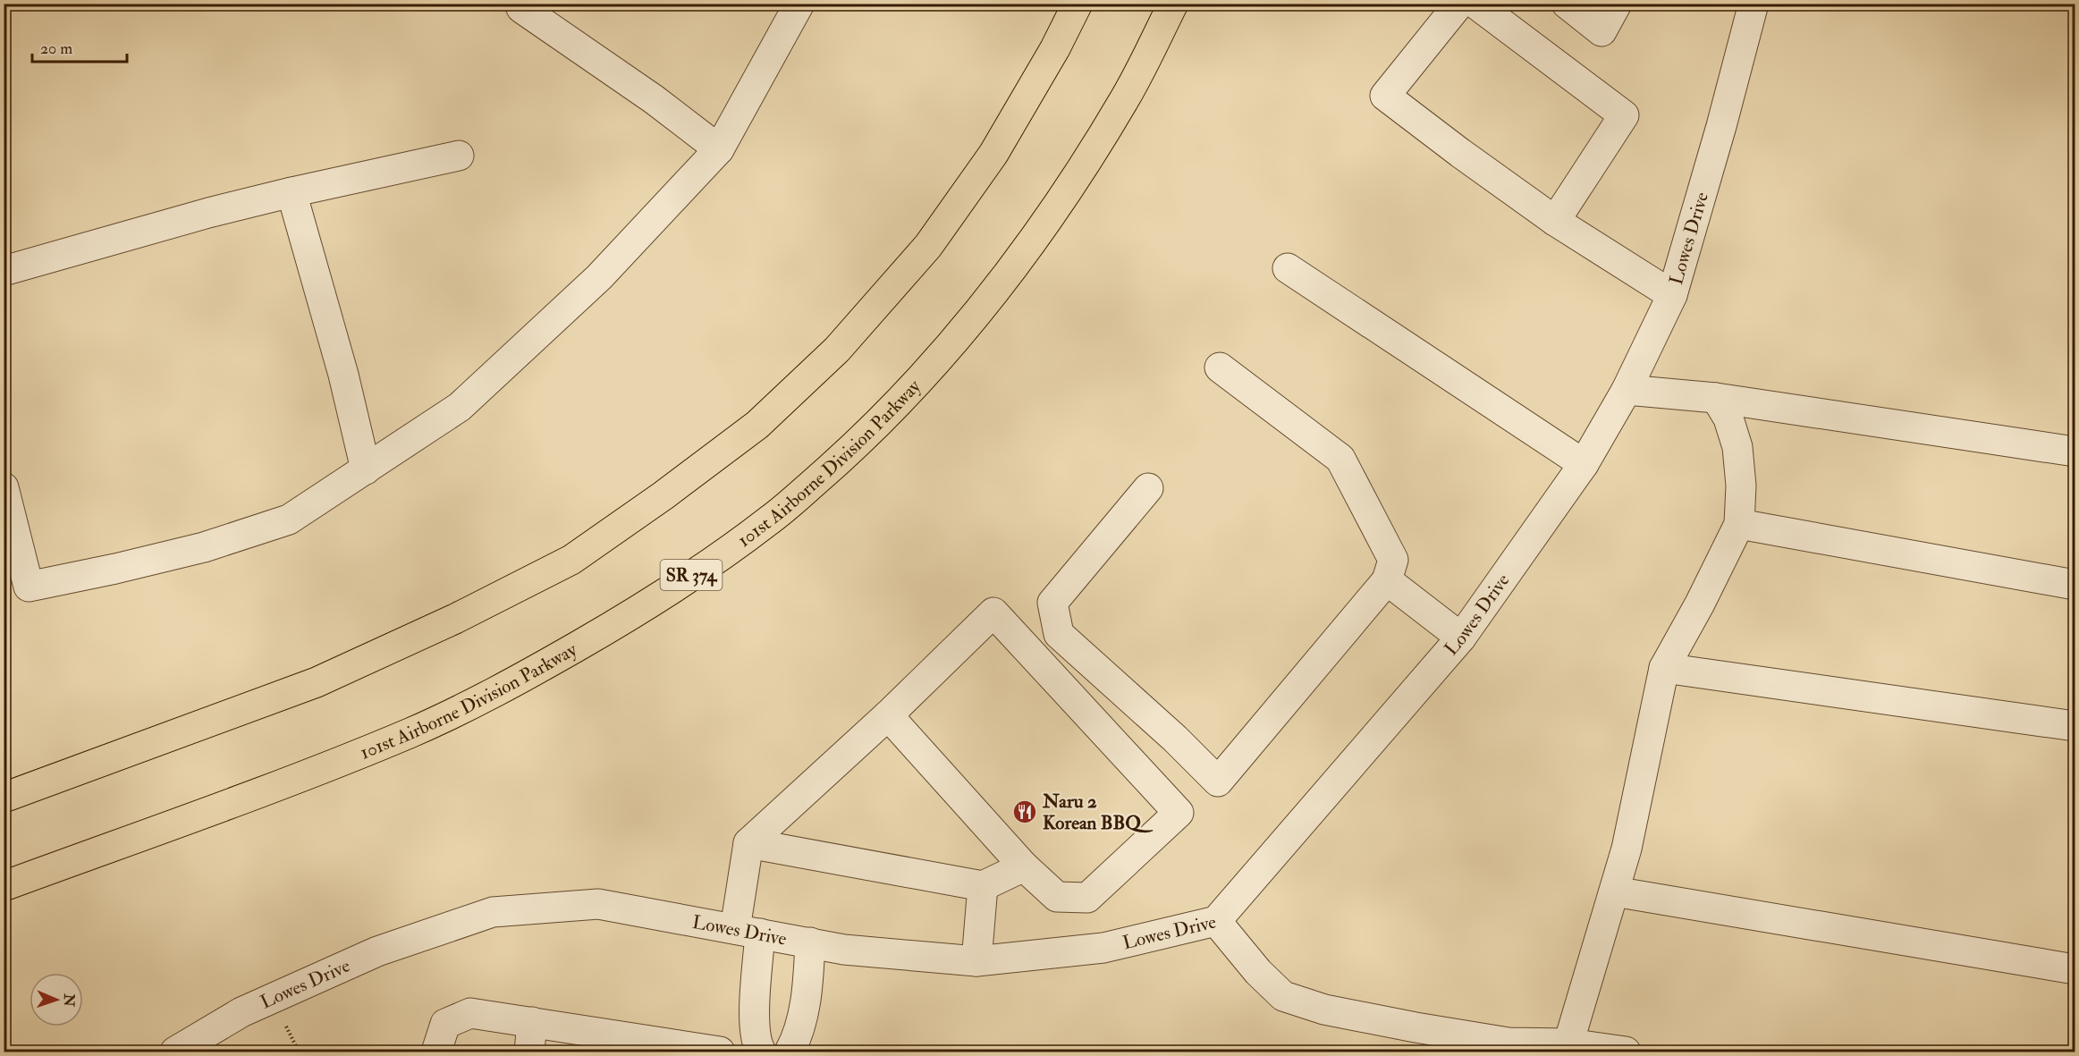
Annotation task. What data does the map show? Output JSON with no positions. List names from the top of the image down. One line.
{"streets":{"highway":["101st Airborne Division Parkway","SR 374"],"street":["Lowes Drive"]},"places":{"restaurant":["Naru 2 Korean BBQ"]},"scale_bar":"20 m","north":"right"}
